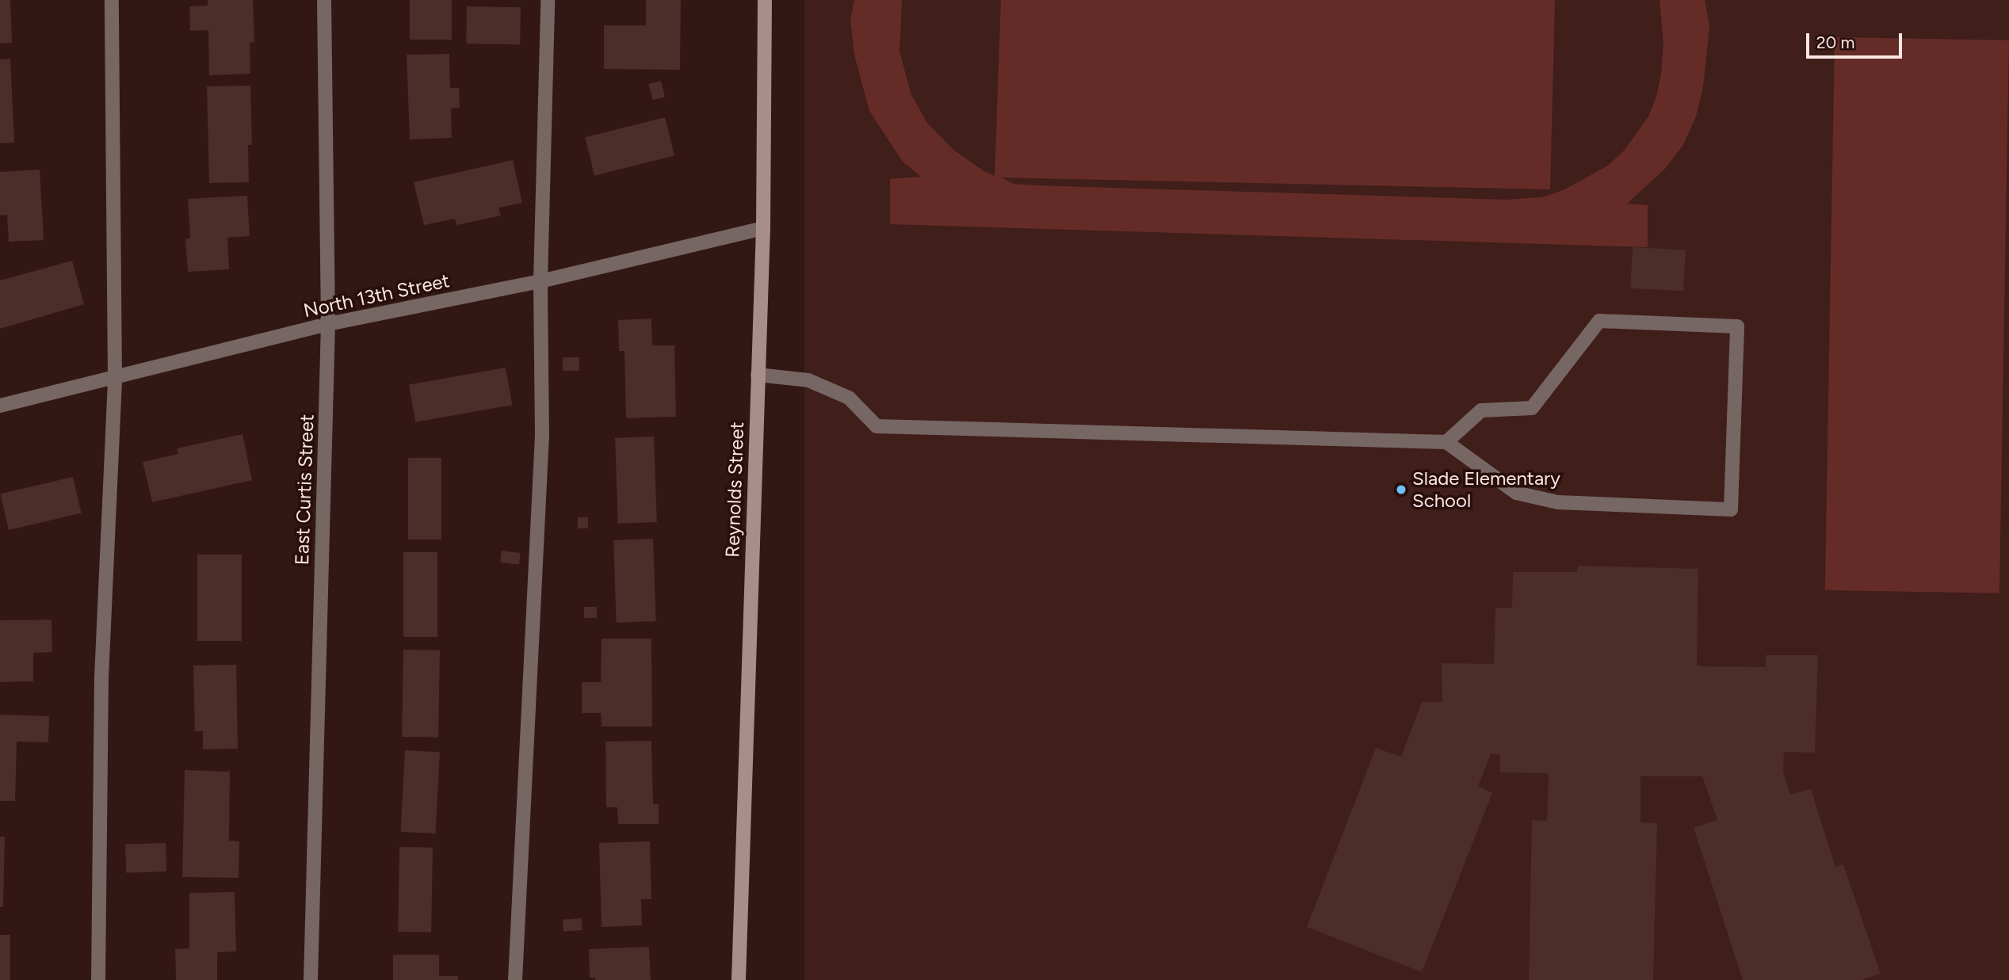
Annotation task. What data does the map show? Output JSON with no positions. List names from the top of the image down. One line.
{"streets":{"main road":["Reynolds Street"],"street":["North 13th Street","East Curtis Street"]},"crossings":[["North 13th Street","East Curtis Street"],["North 13th Street","Reynolds Street"]],"places":["Slade Elementary School"],"scale_bar":"20 m"}
